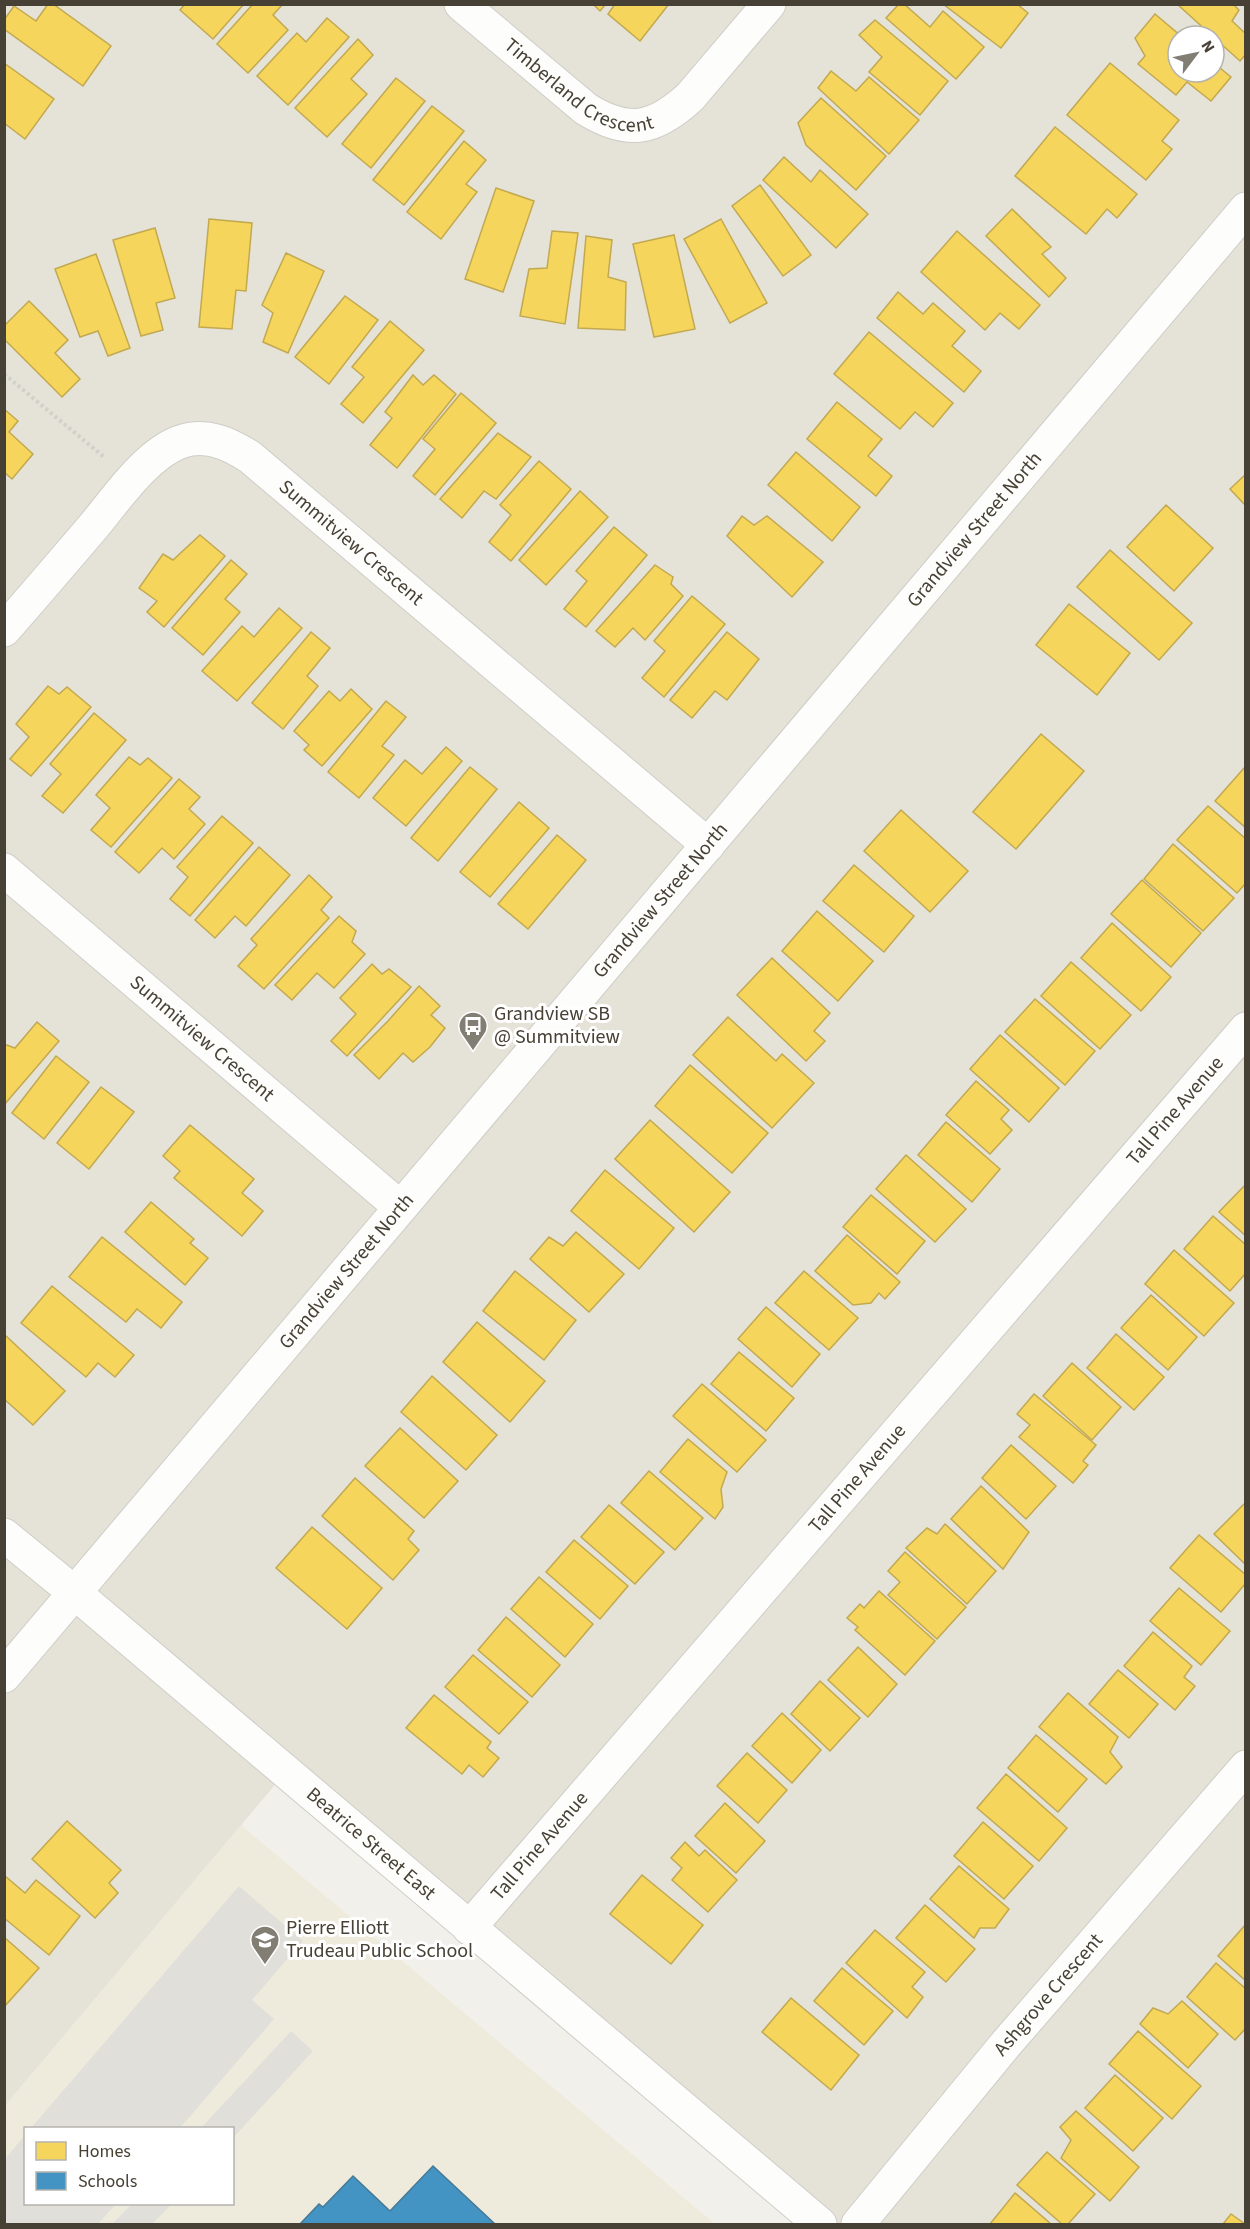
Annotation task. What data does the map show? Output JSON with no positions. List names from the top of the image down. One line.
{"streets":{"street":["Timberland Crescent","Grandview Street North","Summitview Crescent","Tall Pine Avenue","Beatrice Street East","Ashgrove Crescent"]},"crossings":[["Grandview Street North","Summitview Crescent"],["Grandview Street North","Beatrice Street East"],["Tall Pine Avenue","Beatrice Street East"]],"places":{"bus stop":["Grandview SB @ Summitview"],"school or university":["Pierre Elliott Trudeau Public School"]},"legend":["Homes","Schools"],"north":"top right"}
